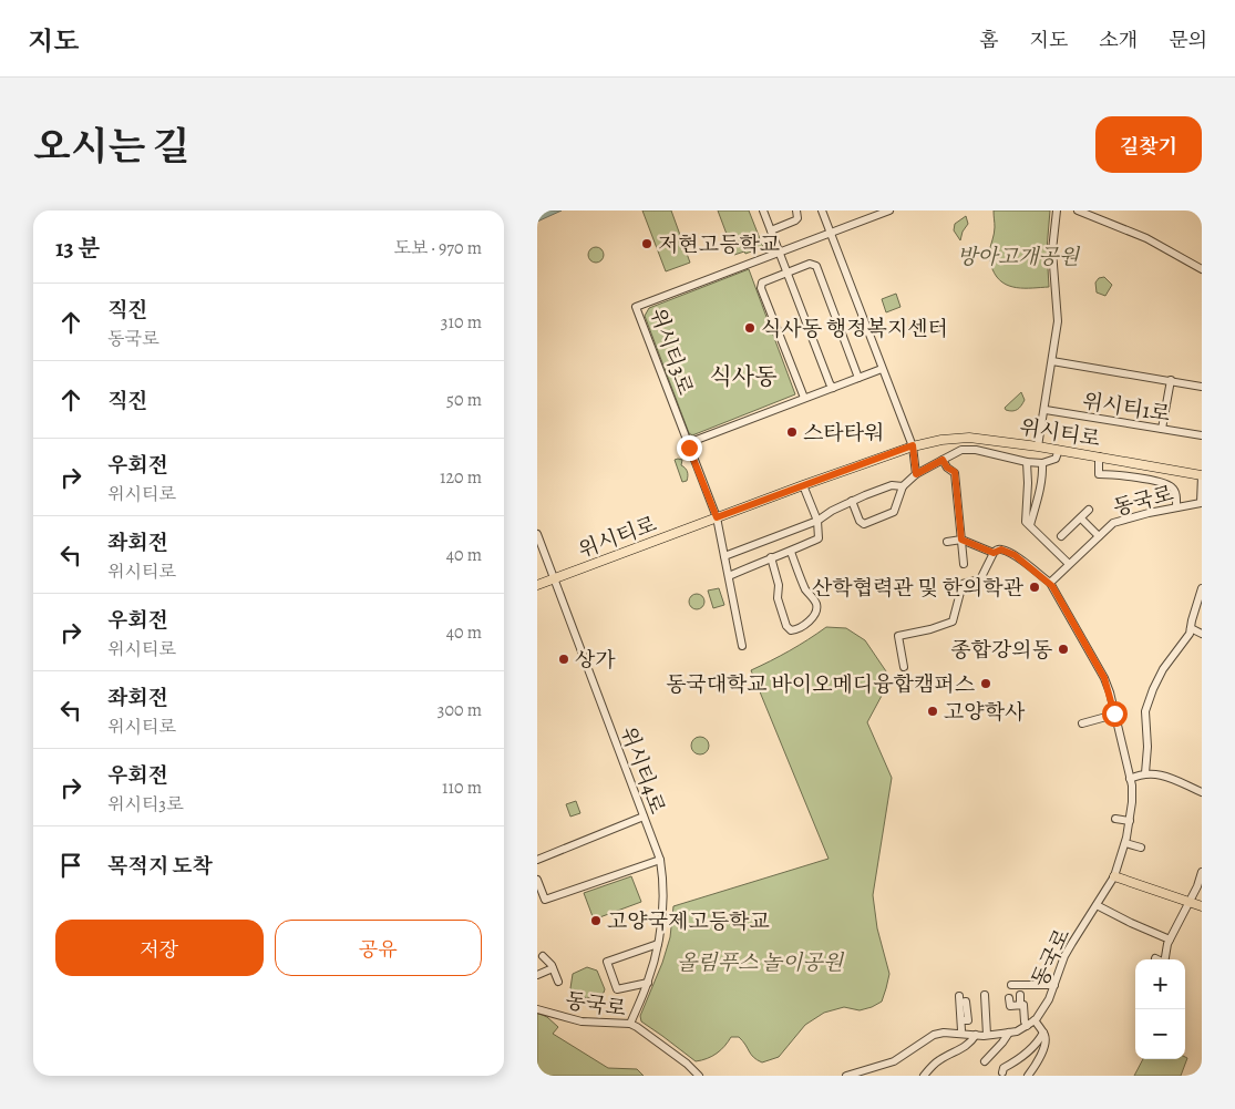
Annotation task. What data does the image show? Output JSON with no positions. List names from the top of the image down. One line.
{"streets":{"main road":["위시티로"],"street":["위시티3로","위시티1로","동국로","위시티4로"]},"crossings":[["위시티3로","위시티로"],["위시티로","동국로"],["위시티로","위시티4로"],["동국로","위시티4로"]],"districts":["식사동"],"parks":["방아고개공원","올림푸스 놀이공원"],"places":["저현고등학교","식사동 행정복지센터","스타타워","산학협력관 및 한의학관","종합강의동","상가","동국대학교 바이오메디융합캠퍼스","고양학사","고양국제고등학교"],"page":{"header":"지도","nav":["홈","지도","소개","문의"],"title":"오시는 길","buttons":["길찾기",["저장","공유"]],"heading":["13 분","도보 · 970 m"],"list":[["직진","동국로","310 m"],["직진","50 m"],["우회전","위시티로","120 m"],["좌회전","위시티로","40 m"],["우회전","위시티로","40 m"],["좌회전","위시티로","300 m"],["우회전","위시티3로","110 m"],"목적지 도착"],"map_buttons":["+","−"]}}
